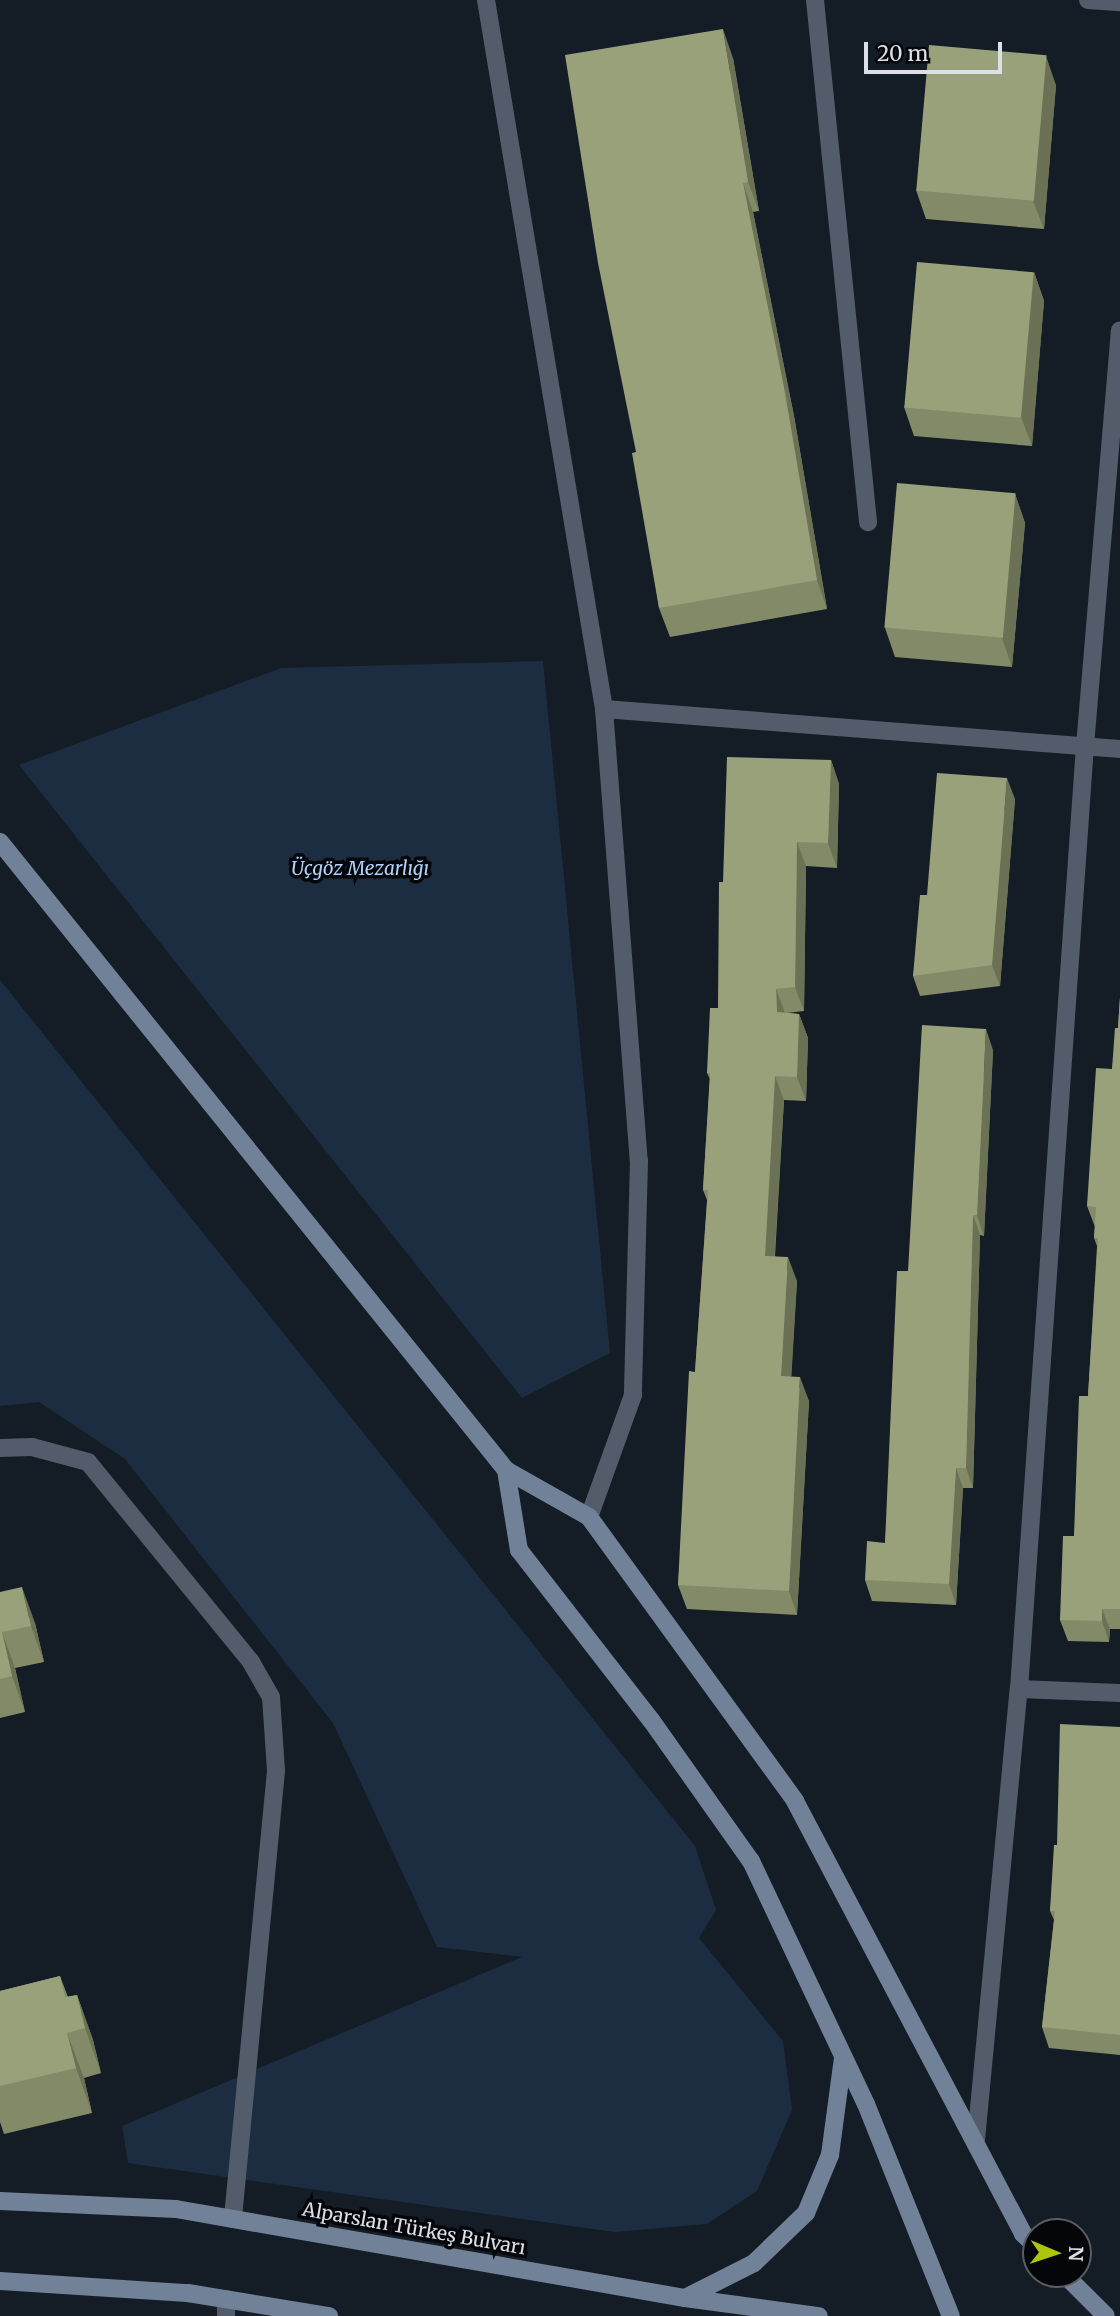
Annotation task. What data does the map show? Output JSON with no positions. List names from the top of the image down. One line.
{"streets":{"main road":["Alparslan Türkeş Bulvarı"]},"parks":["Üçgöz Mezarlığı"],"scale_bar":"20 m","north":"right"}
